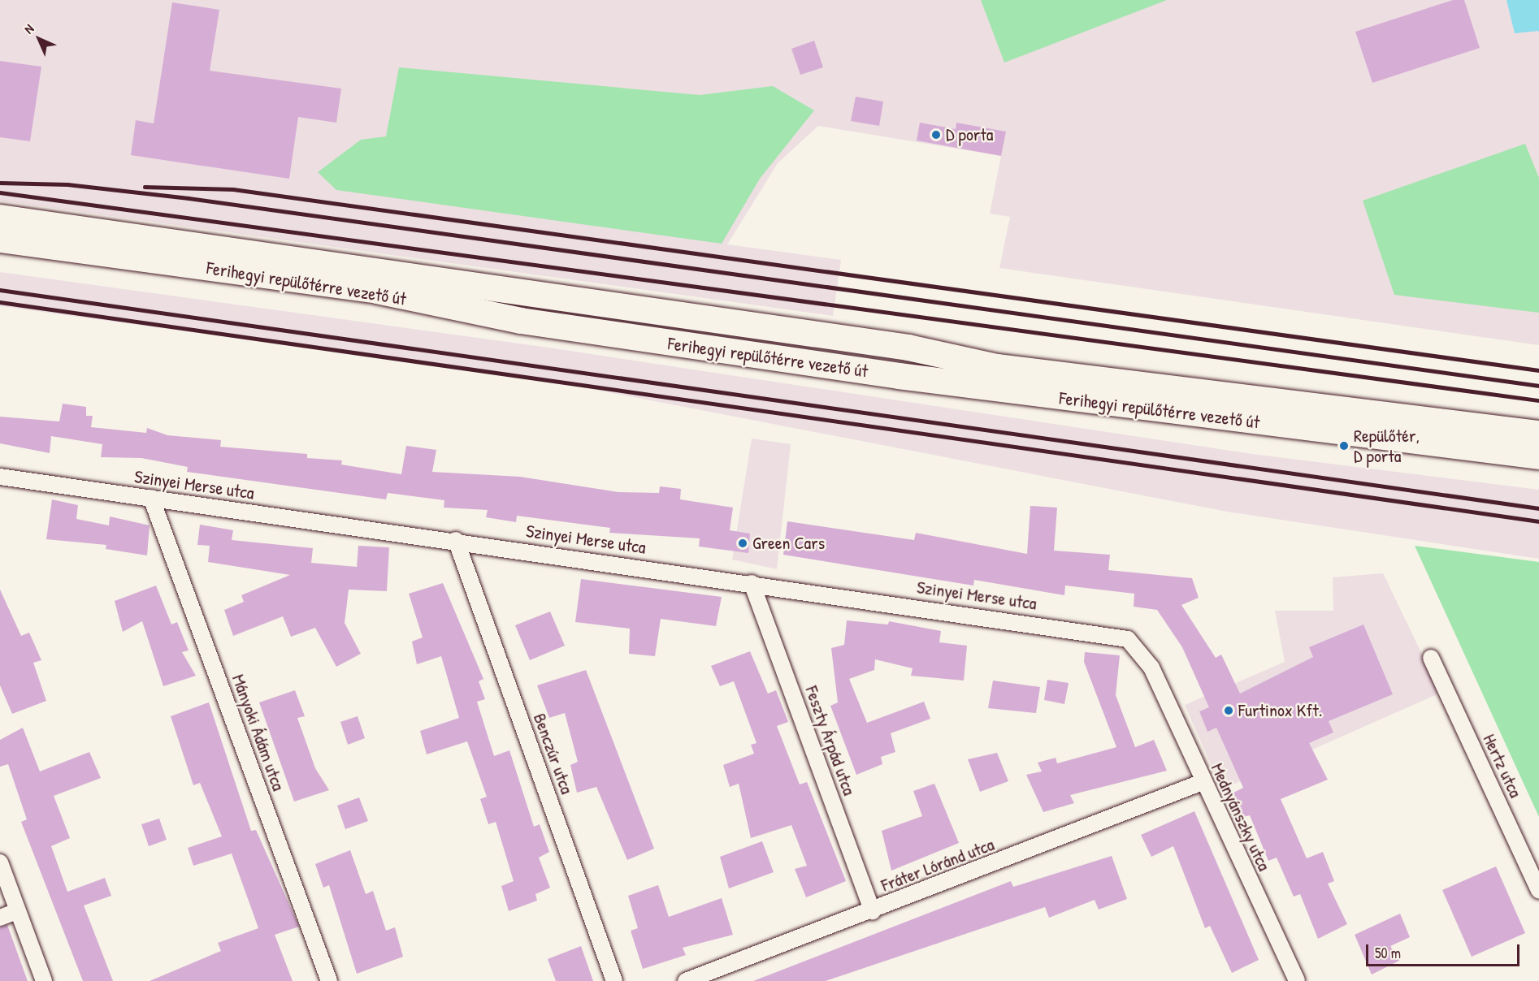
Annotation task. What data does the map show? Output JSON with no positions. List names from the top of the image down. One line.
{"streets":{"main road":["Ferihegyi repülőtérre vezető út"],"street":["Szinyei Merse utca","Mányoki Ádám utca","Feszty Árpád utca","Benczúr utca","Hertz utca","Mednyánszky utca","Fráter Lóránd utca"]},"crossings":[["Szinyei Merse utca","Mányoki Ádám utca"],["Szinyei Merse utca","Feszty Árpád utca"],["Szinyei Merse utca","Benczúr utca"],["Szinyei Merse utca","Mednyánszky utca"],["Feszty Árpád utca","Fráter Lóránd utca"],["Mednyánszky utca","Fráter Lóránd utca"]],"places":["D porta","Repülőtér, D porta","Green Cars","Furtinox Kft."],"scale_bar":"50 m","north":"top left"}
